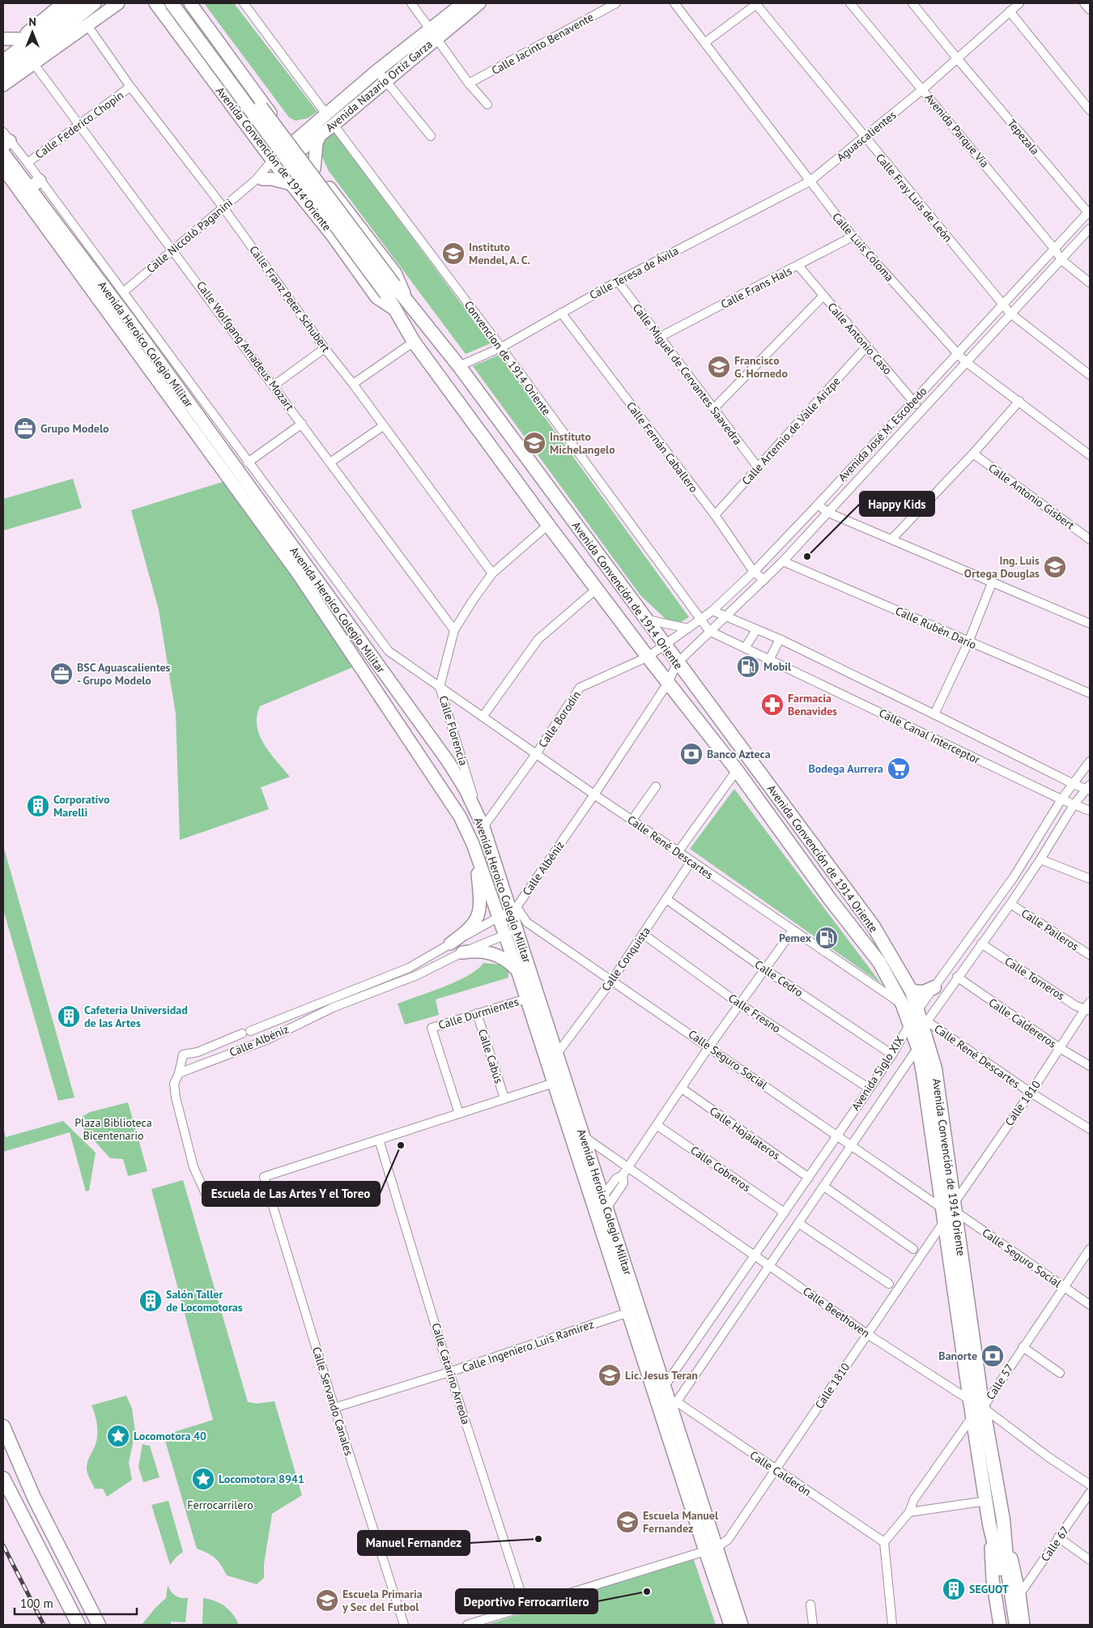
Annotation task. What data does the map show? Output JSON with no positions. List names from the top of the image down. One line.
{"streets":{"main road":["Avenida Convención de 1914 Oriente"],"street":["Calle Jacinto Benavente","Avenida Nazario Ortiz Garza","Calle Federico Chopin","Avenida Parque Vía","Aguascalientes","Tepezala","Calle Fray Luis de León","Calle Niccolò Paganini","Calle Luis Coloma","Calle Teresa de Ávila","Calle Frans Hals","Calle Franz Peter Schubert","Calle Antonio Caso","Avenida Heroico Colegio Militar","Calle Wolfgang Amadeus Mozart","Convencion de 1914 Oriente","Calle Miguel de Cervantes Saavedra","Calle Artemio de Valle Arizpe","Avenida José M. Escobedo","Calle Fernán Caballero","Calle Antonio Gisbert","Calle Rubén Darío","Calle Borodín","Calle Florencia","Calle Canal Interceptor","Calle René Descartes","Calle Albéniz","Calle Paileros","Calle Conquista","Calle Cedro","Calle Torneros","Calle Durmientes","Calle Fresno","Calle Caldereros","Calle Cabús","Calle Seguro Social","Avenida Siglo XIX","Calle 1810","Calle Hojalateros","Calle Cobreros","Calle Beethoven","Calle Ingeniero Luis Ramírez","Calle Catarino Arreola","Calle 57","Calle Servando Canales","Calle Calderón","Calle 67"]},"crossings":[["Avenida Nazario Ortiz Garza","Avenida Convención de 1914 Oriente"],["Avenida Nazario Ortiz Garza","Calle Niccolò Paganini"],["Avenida Nazario Ortiz Garza","Convencion de 1914 Oriente"],["Calle Federico Chopin","Calle Franz Peter Schubert"],["Calle Federico Chopin","Avenida Heroico Colegio Militar"],["Calle Federico Chopin","Calle Wolfgang Amadeus Mozart"],["Avenida Parque Vía","Aguascalientes"],["Avenida Parque Vía","Avenida José M. Escobedo"],["Aguascalientes","Tepezala"],["Aguascalientes","Calle Fray Luis de León"],["Aguascalientes","Calle Luis Coloma"],["Aguascalientes","Calle Teresa de Ávila"],["Tepezala","Avenida José M. Escobedo"],["Avenida Convención de 1914 Oriente","Calle Niccolò Paganini"],["Avenida Convención de 1914 Oriente","Calle Teresa de Ávila"],["Avenida Convención de 1914 Oriente","Avenida José M. Escobedo"],["Avenida Convención de 1914 Oriente","Calle Borodín"],["Avenida Convención de 1914 Oriente","Calle Florencia"],["Avenida Convención de 1914 Oriente","Calle René Descartes"],["Avenida Convención de 1914 Oriente","Calle Albéniz"],["Avenida Convención de 1914 Oriente","Calle Seguro Social"],["Avenida Convención de 1914 Oriente","Avenida Siglo XIX"],["Avenida Convención de 1914 Oriente","Calle 1810"],["Avenida Convención de 1914 Oriente","Calle Beethoven"],["Avenida Convención de 1914 Oriente","Calle 57"],["Avenida Convención de 1914 Oriente","Calle 67"],["Calle Fray Luis de León","Avenida José M. Escobedo"],["Calle Niccolò Paganini","Calle Franz Peter Schubert"],["Calle Niccolò Paganini","Avenida Heroico Colegio Militar"],["Calle Niccolò Paganini","Calle Wolfgang Amadeus Mozart"],["Calle Luis Coloma","Calle Teresa de Ávila"],["Calle Luis Coloma","Calle Frans Hals"],["Calle Luis Coloma","Avenida José M. Escobedo"],["Calle Teresa de Ávila","Convencion de 1914 Oriente"],["Calle Teresa de Ávila","Calle Miguel de Cervantes Saavedra"],["Calle Teresa de Ávila","Calle Fernán Caballero"],["Calle Frans Hals","Calle Antonio Caso"],["Calle Frans Hals","Calle Miguel de Cervantes Saavedra"],["Calle Franz Peter Schubert","Calle Florencia"],["Calle Antonio Caso","Calle Artemio de Valle Arizpe"],["Calle Antonio Caso","Avenida José M. Escobedo"],["Avenida Heroico Colegio Militar","Calle Borodín"],["Avenida Heroico Colegio Militar","Calle Florencia"],["Avenida Heroico Colegio Militar","Calle René Descartes"],["Avenida Heroico Colegio Militar","Calle Albéniz"],["Avenida Heroico Colegio Militar","Calle Conquista"],["Avenida Heroico Colegio Militar","Calle Durmientes"],["Avenida Heroico Colegio Militar","Calle Seguro Social"],["Avenida Heroico Colegio Militar","Avenida Siglo XIX"],["Avenida Heroico Colegio Militar","Calle 1810"],["Avenida Heroico Colegio Militar","Calle Beethoven"],["Avenida Heroico Colegio Militar","Calle Ingeniero Luis Ramírez"],["Avenida Heroico Colegio Militar","Calle Calderón"],["Calle Wolfgang Amadeus Mozart","Calle Florencia"],["Convencion de 1914 Oriente","Avenida José M. Escobedo"],["Convencion de 1914 Oriente","Calle Canal Interceptor"],["Calle Miguel de Cervantes Saavedra","Calle Artemio de Valle Arizpe"],["Calle Artemio de Valle Arizpe","Calle Fernán Caballero"],["Avenida José M. Escobedo","Calle Fernán Caballero"],["Avenida José M. Escobedo","Calle Rubén Darío"],["Avenida José M. Escobedo","Calle Borodín"],["Avenida José M. Escobedo","Calle Canal Interceptor"],["Avenida José M. Escobedo","Calle Albéniz"],["Calle Borodín","Calle Florencia"],["Calle Borodín","Calle René Descartes"],["Calle Florencia","Calle René Descartes"],["Calle Canal Interceptor","Avenida Siglo XIX"],["Calle René Descartes","Calle Albéniz"],["Calle René Descartes","Calle Conquista"],["Calle René Descartes","Avenida Siglo XIX"],["Calle René Descartes","Calle 1810"],["Calle Albéniz","Calle Seguro Social"],["Calle Paileros","Avenida Siglo XIX"],["Calle Conquista","Calle Cedro"],["Calle Conquista","Calle Fresno"],["Calle Conquista","Calle Seguro Social"],["Calle Cedro","Avenida Siglo XIX"],["Calle Torneros","Avenida Siglo XIX"],["Calle Torneros","Calle 1810"],["Calle Durmientes","Calle Cabús"],["Calle Fresno","Avenida Siglo XIX"],["Calle Caldereros","Avenida Siglo XIX"],["Calle Caldereros","Calle 1810"],["Calle Seguro Social","Avenida Siglo XIX"],["Calle Seguro Social","Calle 1810"],["Calle Seguro Social","Calle 57"],["Avenida Siglo XIX","Calle Hojalateros"],["Avenida Siglo XIX","Calle Cobreros"],["Avenida Siglo XIX","Calle Beethoven"],["Avenida Siglo XIX","Calle Calderón"],["Calle 1810","Calle Beethoven"],["Calle 1810","Calle Calderón"],["Calle Beethoven","Calle 57"],["Calle Ingeniero Luis Ramírez","Calle Catarino Arreola"],["Calle Ingeniero Luis Ramírez","Calle Servando Canales"],["Calle Catarino Arreola","Calle Servando Canales"],["Calle 57","Calle Calderón"]],"parks":["Plaza Biblioteca Bicentenario","Ferrocarrilero"],"places":{"school or university":["Instituto Mendel, A. C.","Francisco G. Hornedo","Instituto Michelangelo","Ing. Luis Ortega Douglas","Lic. Jesus Teran","Escuela Manuel Fernandez","Escuela Primaria y Sec del Futbol"],"office":["Grupo Modelo","BSC Aguascalientes - Grupo Modelo"],"other":["Happy Kids","Escuela de Las Artes Y el Toreo","Manuel Fernandez","Deportivo Ferrocarrilero"],"fuel station":["Mobil","Pemex"],"pharmacy":["Farmacia Benavides"],"bank":["Banco Azteca","Banorte"],"supermarket":["Bodega Aurrera"],"building":["Corporativo Marelli","Cafeteria Universidad de las Artes","Salón Taller de Locomotoras","SEGUOT"],"place":["Locomotora 40","Locomotora 8941"]},"scale_bar":"100 m","north":"top"}
